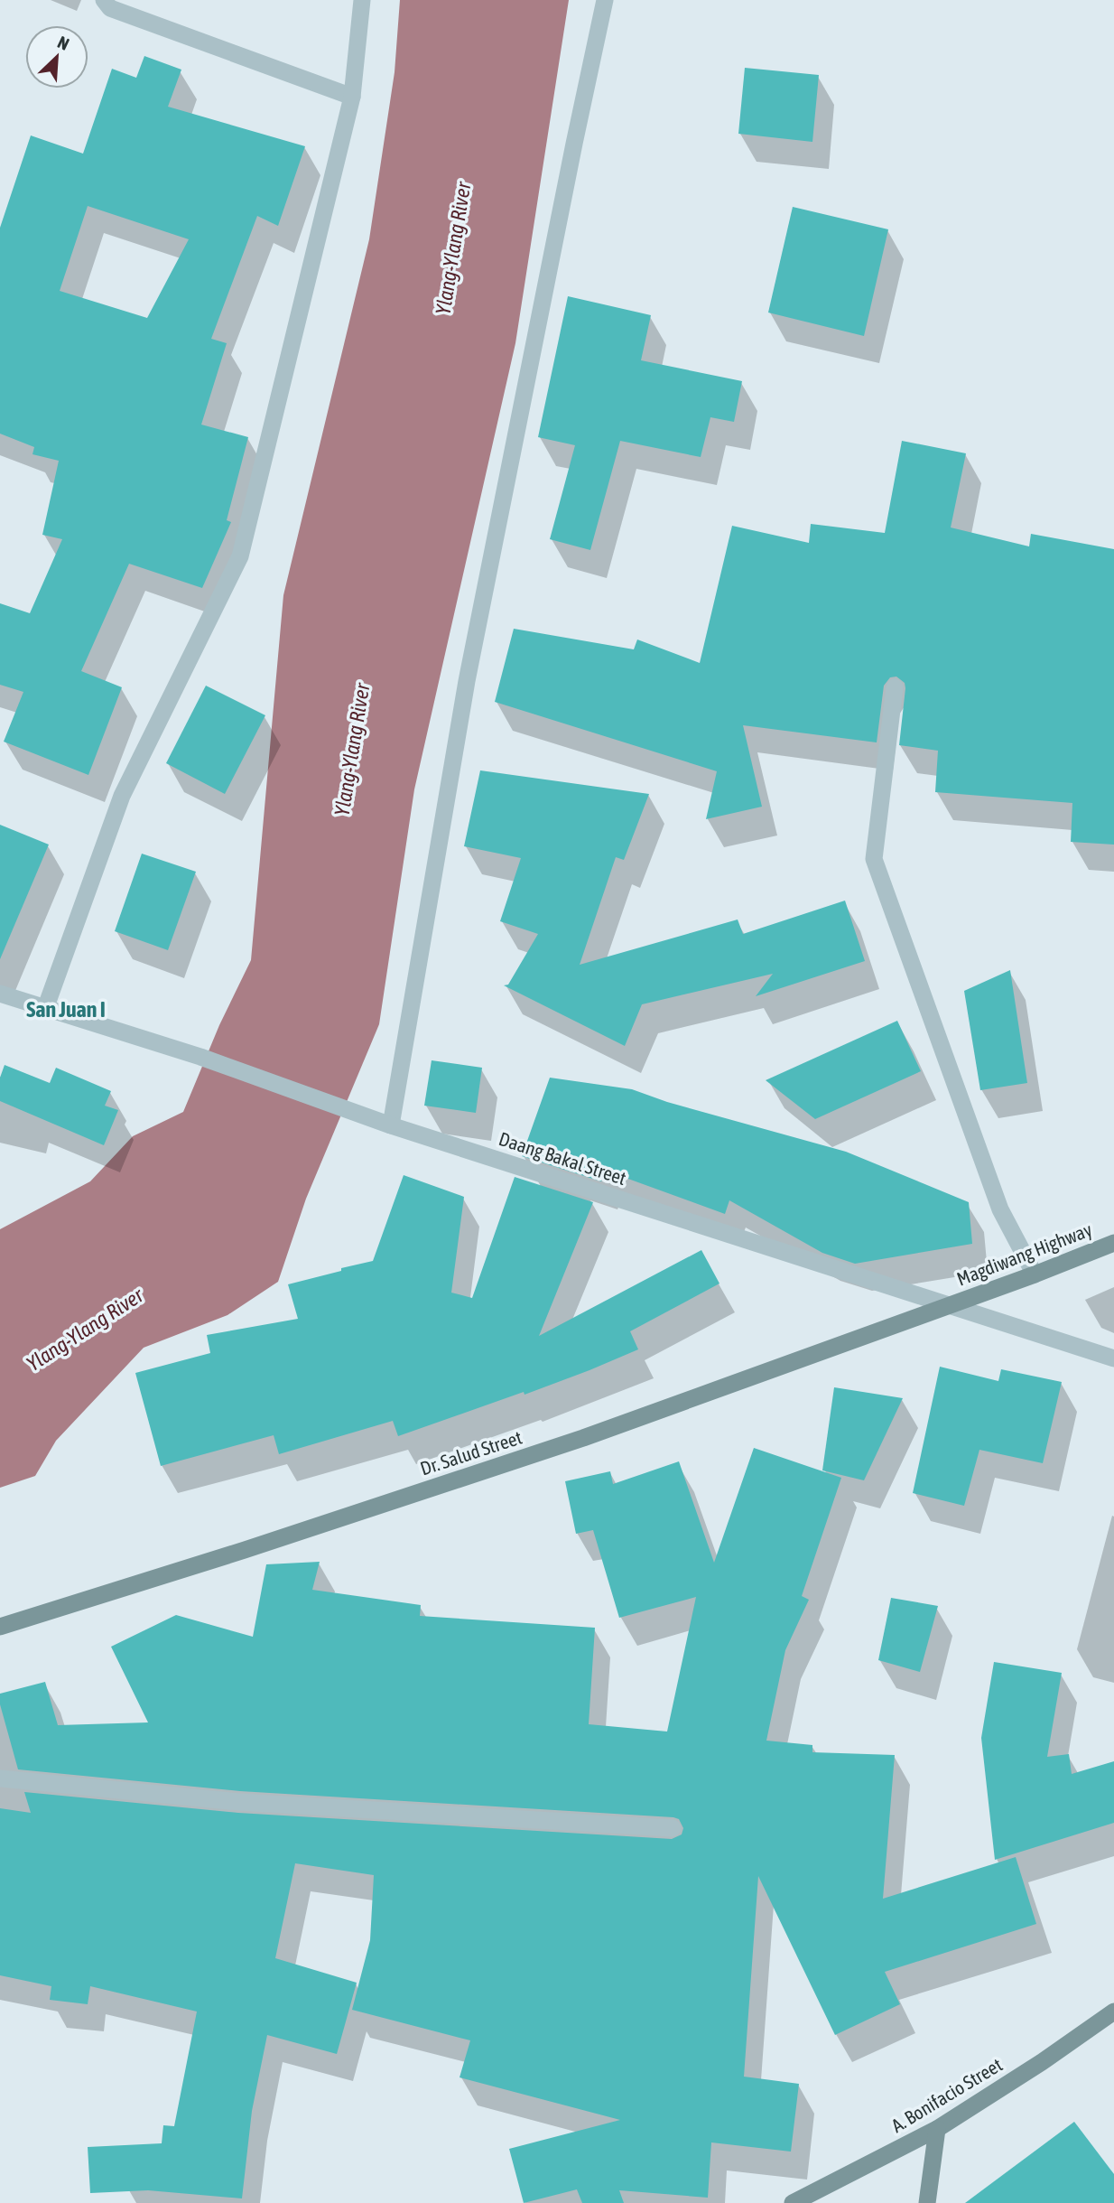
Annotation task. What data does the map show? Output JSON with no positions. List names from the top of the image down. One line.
{"streets":{"main road":["Magdiwang Highway","Dr. Salud Street","A. Bonifacio Street"],"street":["Daang Bakal Street"]},"crossings":[["Daang Bakal Street","Magdiwang Highway"],["Daang Bakal Street","Dr. Salud Street"],["Magdiwang Highway","Dr. Salud Street"]],"districts":["San Juan I"],"water":["Ylang-Ylang River"],"north":"top right"}
